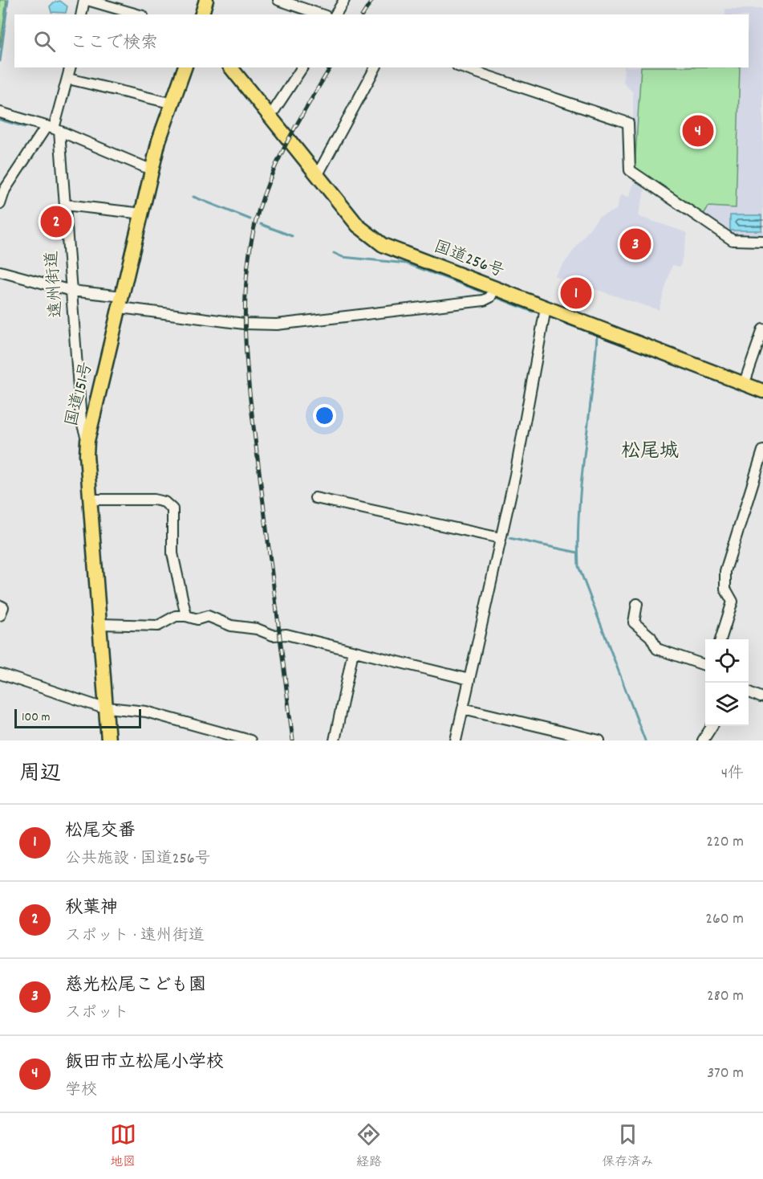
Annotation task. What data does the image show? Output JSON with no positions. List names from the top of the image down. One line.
{"streets":{"highway":["国道256号","国道151号"],"street":["遠州街道"]},"crossings":[["遠州街道","国道151号"]],"districts":["松尾城"],"scale_bar":"100 m","page":{"search":"ここで検索","pins":["4","2","3","1"],"scale":"100 m","heading":["周辺","4件"],"list":[{"mark":"1","name":"松尾交番","note":"公共施設 · 国道256号","value":"220 m"},{"mark":"2","name":"秋葉神","note":"スポット · 遠州街道","value":"260 m"},{"mark":"3","name":"慈光松尾こども園","note":"スポット","value":"280 m"},{"mark":"4","name":"飯田市立松尾小学校","note":"学校","value":"370 m"}],"nav":["地図","経路","保存済み"]}}
